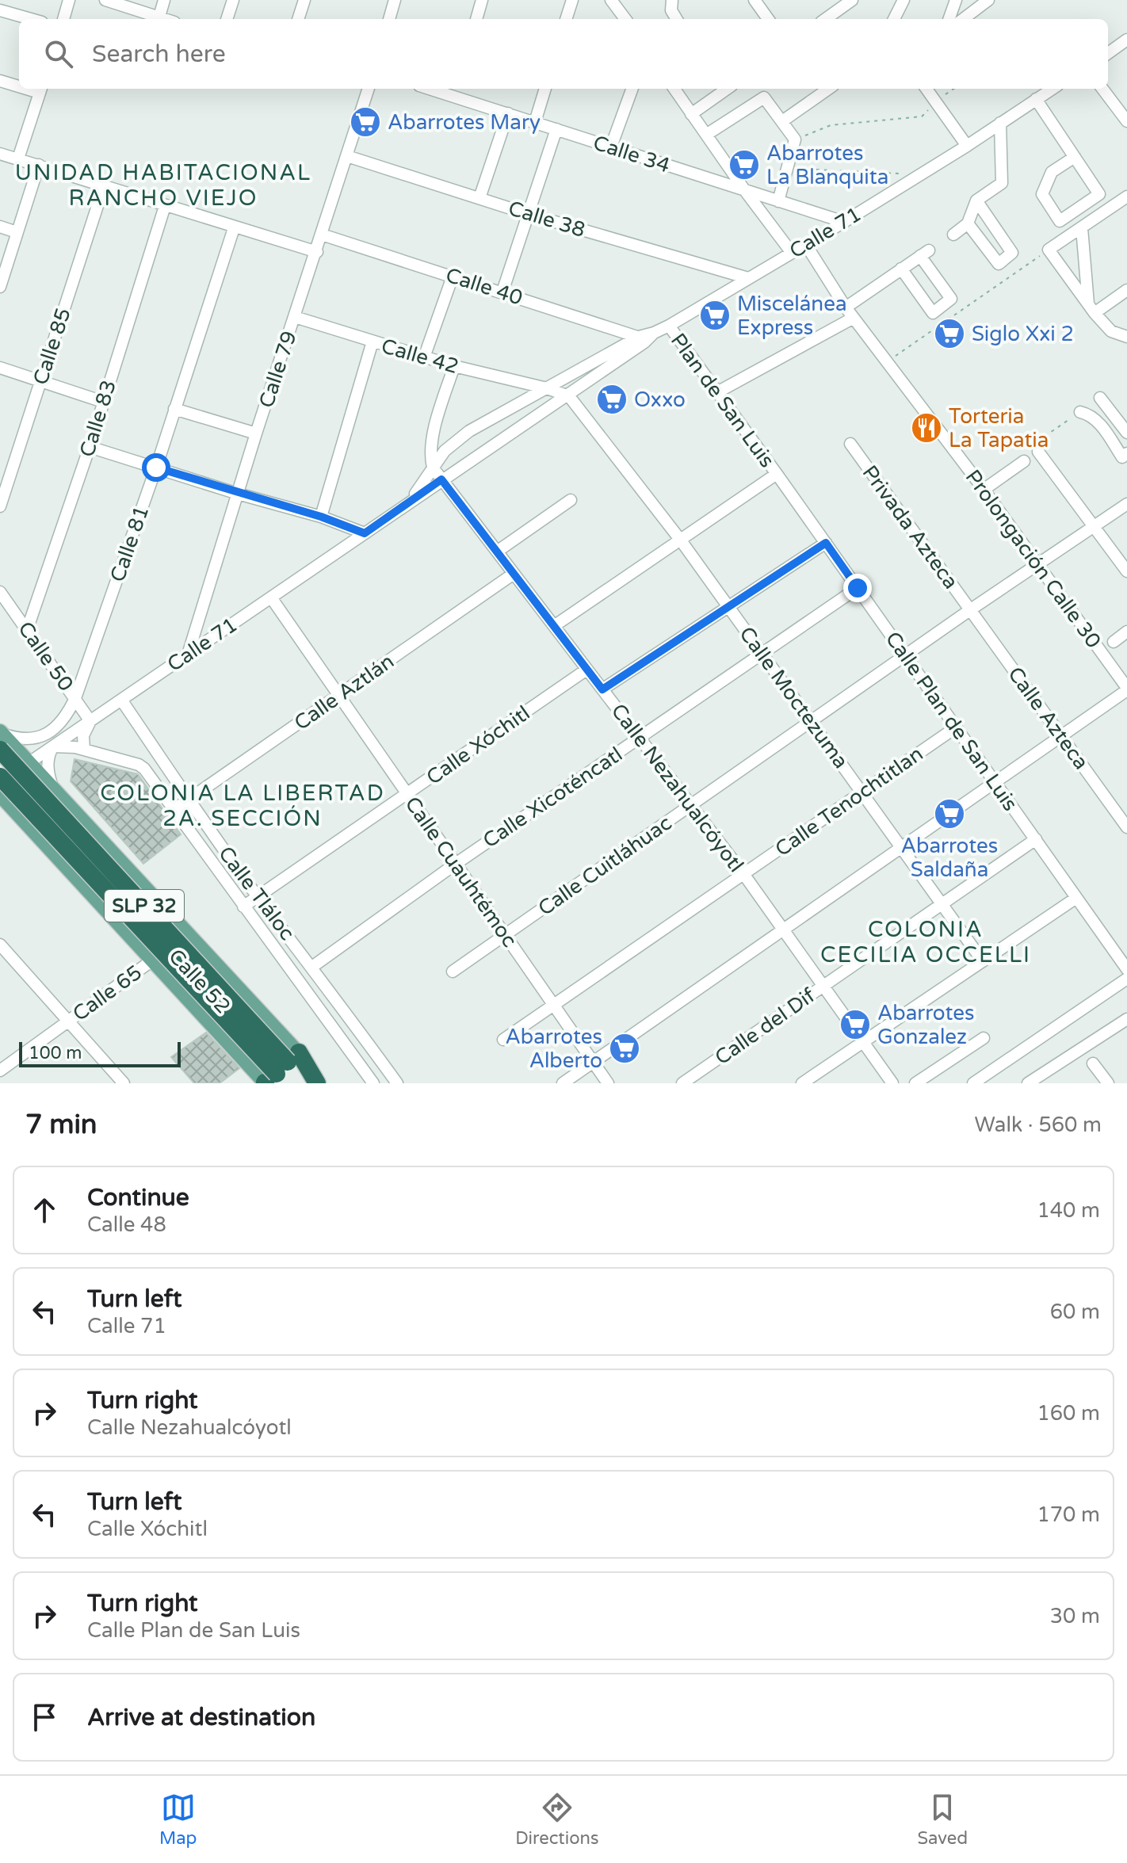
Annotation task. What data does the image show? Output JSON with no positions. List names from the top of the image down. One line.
{"streets":{"highway":["SLP 32"],"main road":["Calle 52"],"street":["Calle 34","Calle 38","Calle 71","Calle 40","Calle 85","Calle 42","Calle 79","Plan de San Luis","Calle 83","Privada Azteca","Calle 81","Prolongación Calle 30","Calle 50","Calle Aztlán","Calle Moctezuma","Calle Azteca","Calle Plan de San Luis","Calle Xóchitl","Calle Nezahualcóyotl","Calle Xicoténcatl","Calle Tenochtitlan","Calle Cuitláhuac","Calle Cuauhtémoc","Calle Tláloc","Calle 65","Calle del Dif"]},"crossings":[["Calle 34","Calle 71"],["Calle 38","Calle 71"],["Calle 38","Calle 79"],["Calle 71","Calle 40"],["Calle 71","Calle 42"],["Calle 71","Calle 79"],["Calle 71","Plan de San Luis"],["Calle 71","Prolongación Calle 30"],["Calle 71","Calle 50"],["Calle 71","Calle Moctezuma"],["Calle 71","Calle Nezahualcóyotl"],["Calle 71","Calle Cuauhtémoc"],["Calle 71","Calle Tláloc"],["Calle 40","Calle 79"],["Calle 42","Calle 79"],["Plan de San Luis","Calle Plan de San Luis"],["Calle 83","Calle 50"],["Privada Azteca","Calle Azteca"],["Privada Azteca","Calle Cuitláhuac"],["Calle 81","Calle 50"],["Calle 81","SLP 32"],["Prolongación Calle 30","Calle Cuitláhuac"],["Calle Aztlán","Calle Nezahualcóyotl"],["Calle Aztlán","Calle Cuauhtémoc"],["Calle Aztlán","Calle Tláloc"],["Calle Moctezuma","Calle Xicoténcatl"],["Calle Moctezuma","Calle Tenochtitlan"],["Calle Moctezuma","Calle Cuitláhuac"],["Calle Moctezuma","Calle del Dif"],["Calle Azteca","Calle Cuitláhuac"],["Calle Plan de San Luis","Calle Xicoténcatl"],["Calle Plan de San Luis","Calle Tenochtitlan"],["Calle Plan de San Luis","Calle Cuitláhuac"],["Calle Plan de San Luis","Calle del Dif"],["Calle Xóchitl","Calle Nezahualcóyotl"],["Calle Xóchitl","Calle Cuauhtémoc"],["Calle Xóchitl","Calle Tláloc"],["Calle Nezahualcóyotl","Calle Xicoténcatl"],["Calle Nezahualcóyotl","Calle Tenochtitlan"],["Calle Nezahualcóyotl","Calle Cuitláhuac"],["Calle Nezahualcóyotl","Calle del Dif"],["Calle Xicoténcatl","Calle Cuauhtémoc"],["Calle Xicoténcatl","Calle Tláloc"],["Calle Tenochtitlan","Calle Cuauhtémoc"],["Calle Cuitláhuac","Calle Cuauhtémoc"],["SLP 32","Calle 52"],["Calle 52","Calle 65"]],"districts":["UNIDAD HABITACIONAL RANCHO VIEJO","COLONIA LA LIBERTAD 2A. SECCIÓN","COLONIA CECILIA OCCELLI"],"places":{"supermarket":["Abarrotes Mary","Abarrotes La Blanquita","Miscelánea Express","Siglo Xxi 2","Oxxo","Abarrotes Saldaña","Abarrotes Gonzalez","Abarrotes Alberto"],"restaurant":["Torteria La Tapatia"]},"scale_bar":"100 m","page":{"search":"Search here","scale":"100 m","heading":["7 min","Walk · 560 m"],"list":[["Continue","Calle 48","140 m"],["Turn left","Calle 71","60 m"],["Turn right","Calle Nezahualcóyotl","160 m"],["Turn left","Calle Xóchitl","170 m"],["Turn right","Calle Plan de San Luis","30 m"],"Arrive at destination"],"nav":["Map","Directions","Saved"]}}
